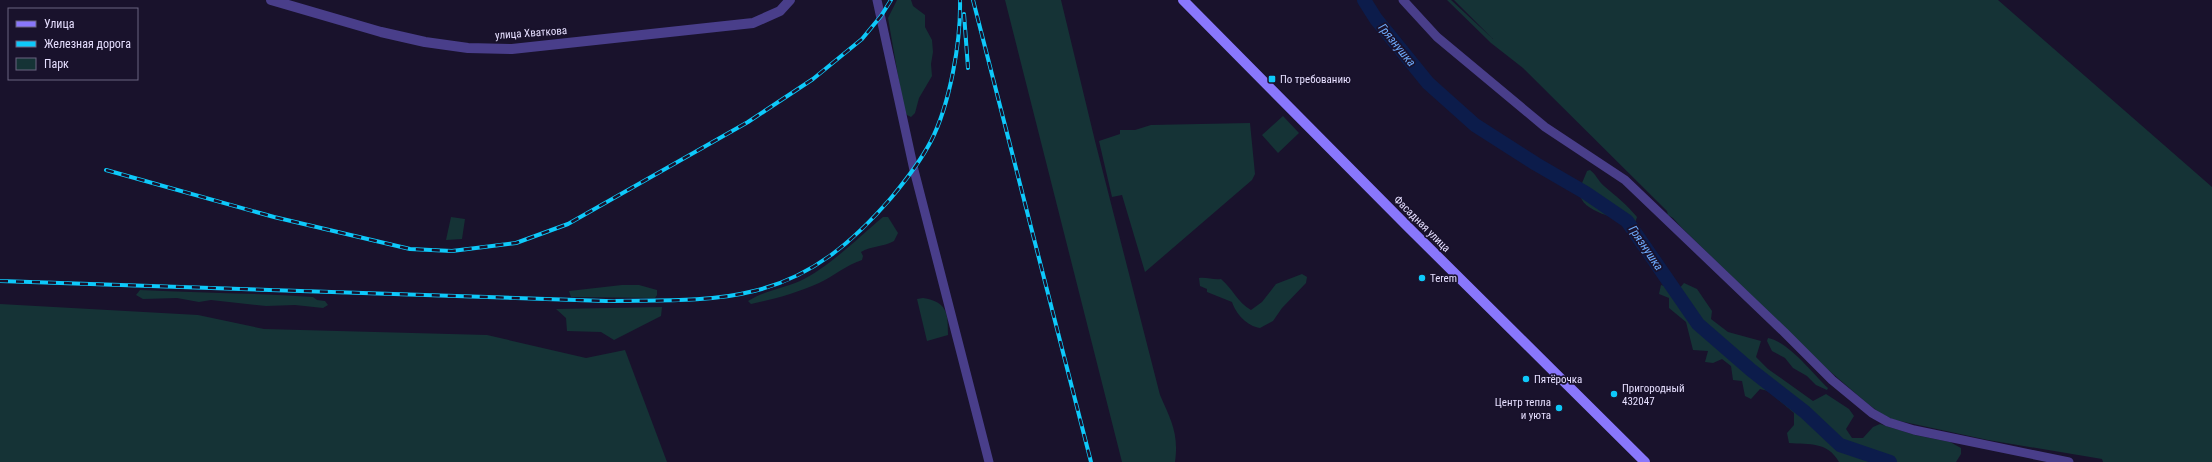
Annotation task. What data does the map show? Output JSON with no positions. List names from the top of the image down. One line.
{"streets":{"main road":["Фасадная улица"],"street":["улица Хваткова"]},"water":["Грязнушка"],"places":{"transit":["По требованию"],"other":["Terem","Пятёрочка","Пригородный 432047","Центр тепла и уюта"]},"legend":["Улица","Железная дорога","Парк"]}
